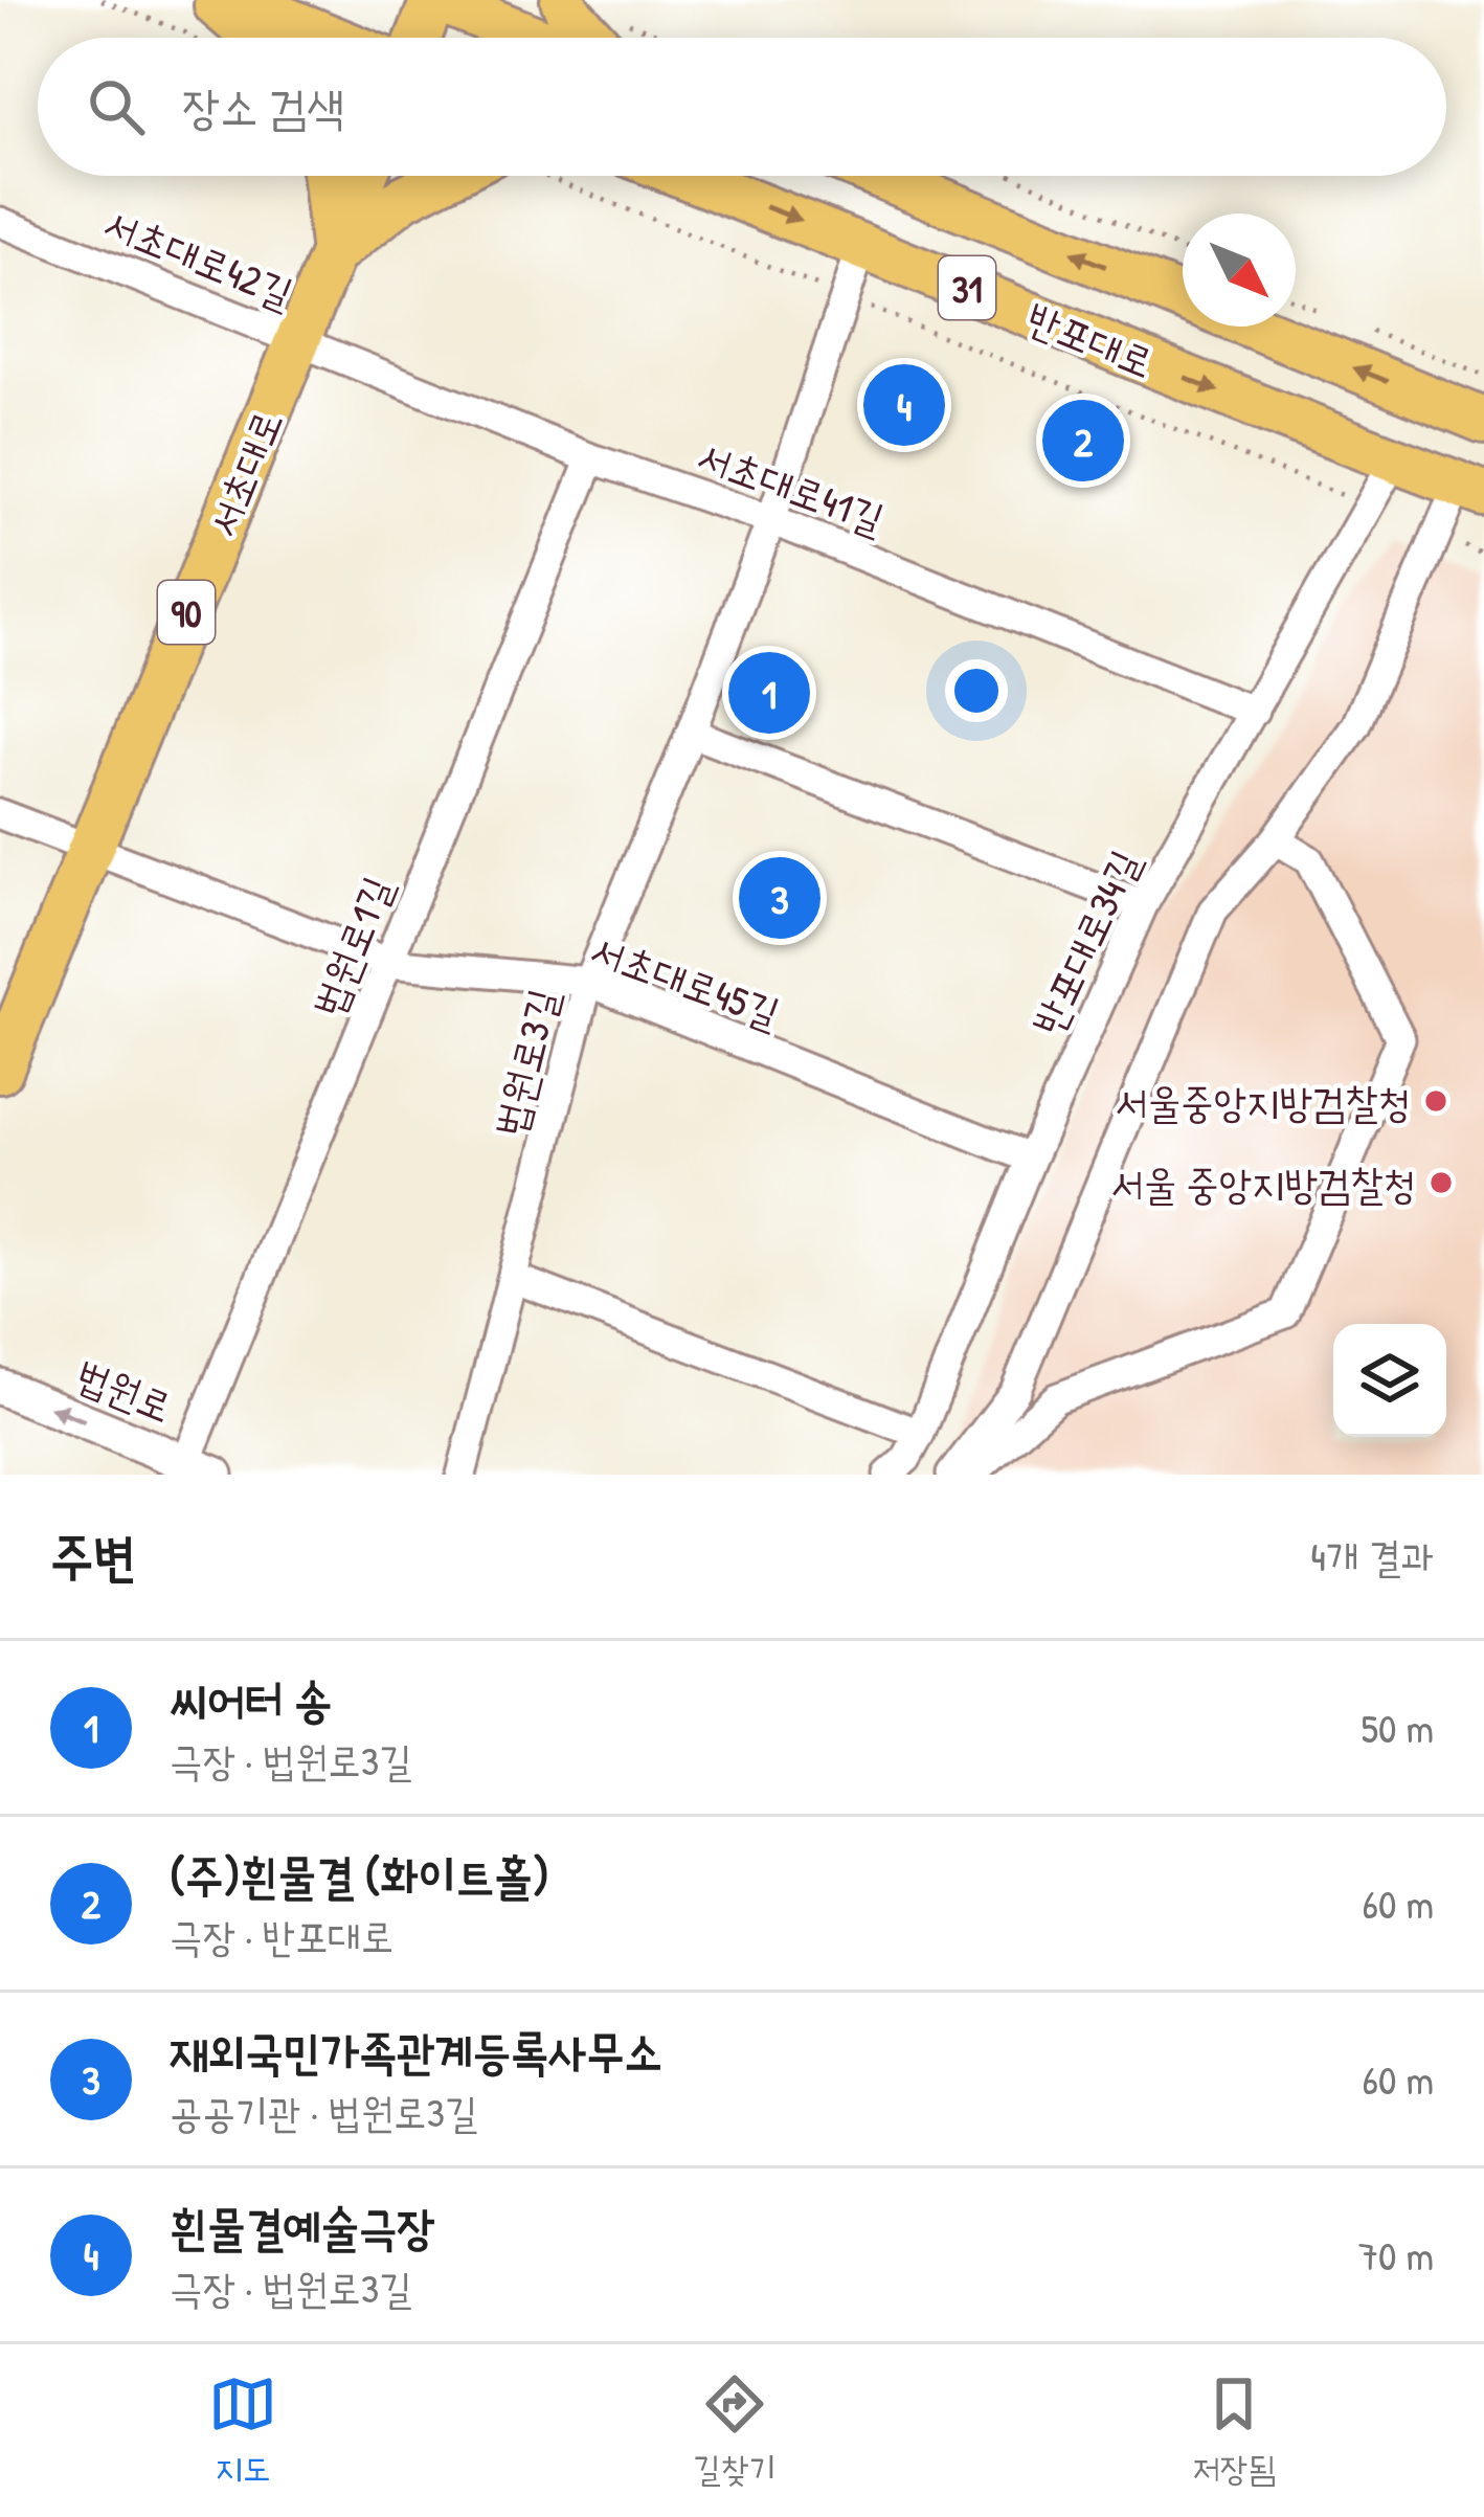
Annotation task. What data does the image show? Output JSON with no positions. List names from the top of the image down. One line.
{"streets":{"main road":["31","반포대로","서초대로","90"],"street":["서초대로42길","서초대로41길","반포대로34길","법원로1길","서초대로45길","법원로3길","법원로"]},"crossings":[["서초대로42길","서초대로"],["서초대로42길","서초대로41길"],["반포대로","반포대로34길"],["반포대로","법원로3길"],["서초대로","서초대로41길"],["서초대로","서초대로45길"],["서초대로41길","반포대로34길"],["서초대로41길","법원로1길"],["서초대로41길","법원로3길"],["반포대로34길","서초대로45길"],["법원로1길","서초대로45길"],["법원로1길","법원로"],["서초대로45길","법원로3길"]],"one_way":["법원로"],"places":["서울중앙지방검찰청","서울 중앙지방검찰청"],"north":"bottom right","page":{"search":"장소 검색","pins":["4","2","1","3"],"heading":["주변","4개 결과"],"list":[{"mark":"1","name":"씨어터 송","note":"극장 · 법원로3길","value":"50 m"},{"mark":"2","name":"(주)흰물결 (화이트홀)","note":"극장 · 반포대로","value":"60 m"},{"mark":"3","name":"재외국민가족관계등록사무소","note":"공공기관 · 법원로3길","value":"60 m"},{"mark":"4","name":"흰물결예술극장","note":"극장 · 법원로3길","value":"70 m"}],"nav":["지도","길찾기","저장됨"]}}
